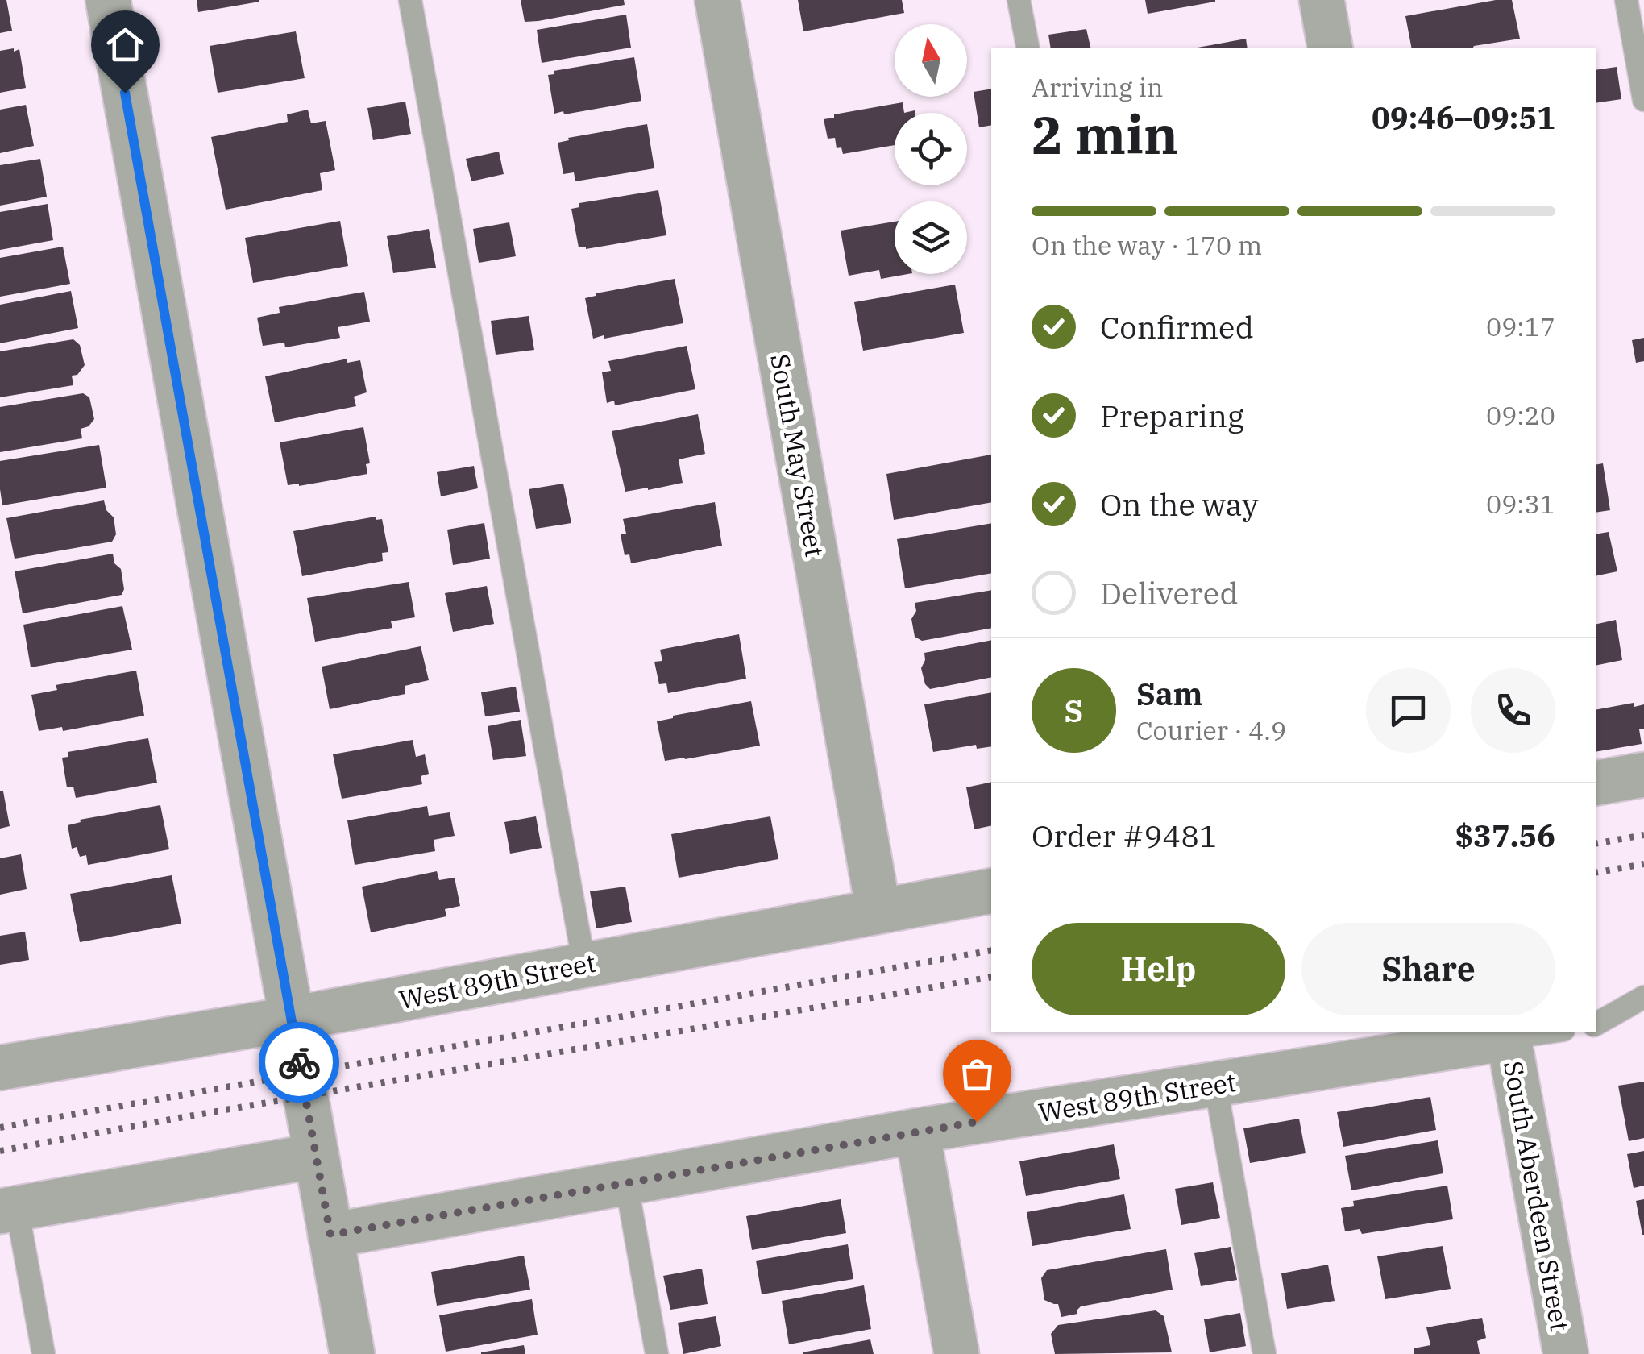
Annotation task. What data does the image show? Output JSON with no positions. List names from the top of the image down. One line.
{"streets":{"street":["South May Street","West 89th Street","South Aberdeen Street"]},"crossings":[["South May Street","West 89th Street"],["West 89th Street","South Aberdeen Street"]],"north":"top","page":{"heading":["2 min","Arriving in","09:46–09:51"],"panel":["Sam","Courier · 4.9","Order #9481","$37.56"],"bar":"On the way · 170 m","list":[["Confirmed","09:17"],["Preparing","09:20"],["On the way","09:31"],"Delivered"],"round":"S","buttons":["Help","Share"]}}
